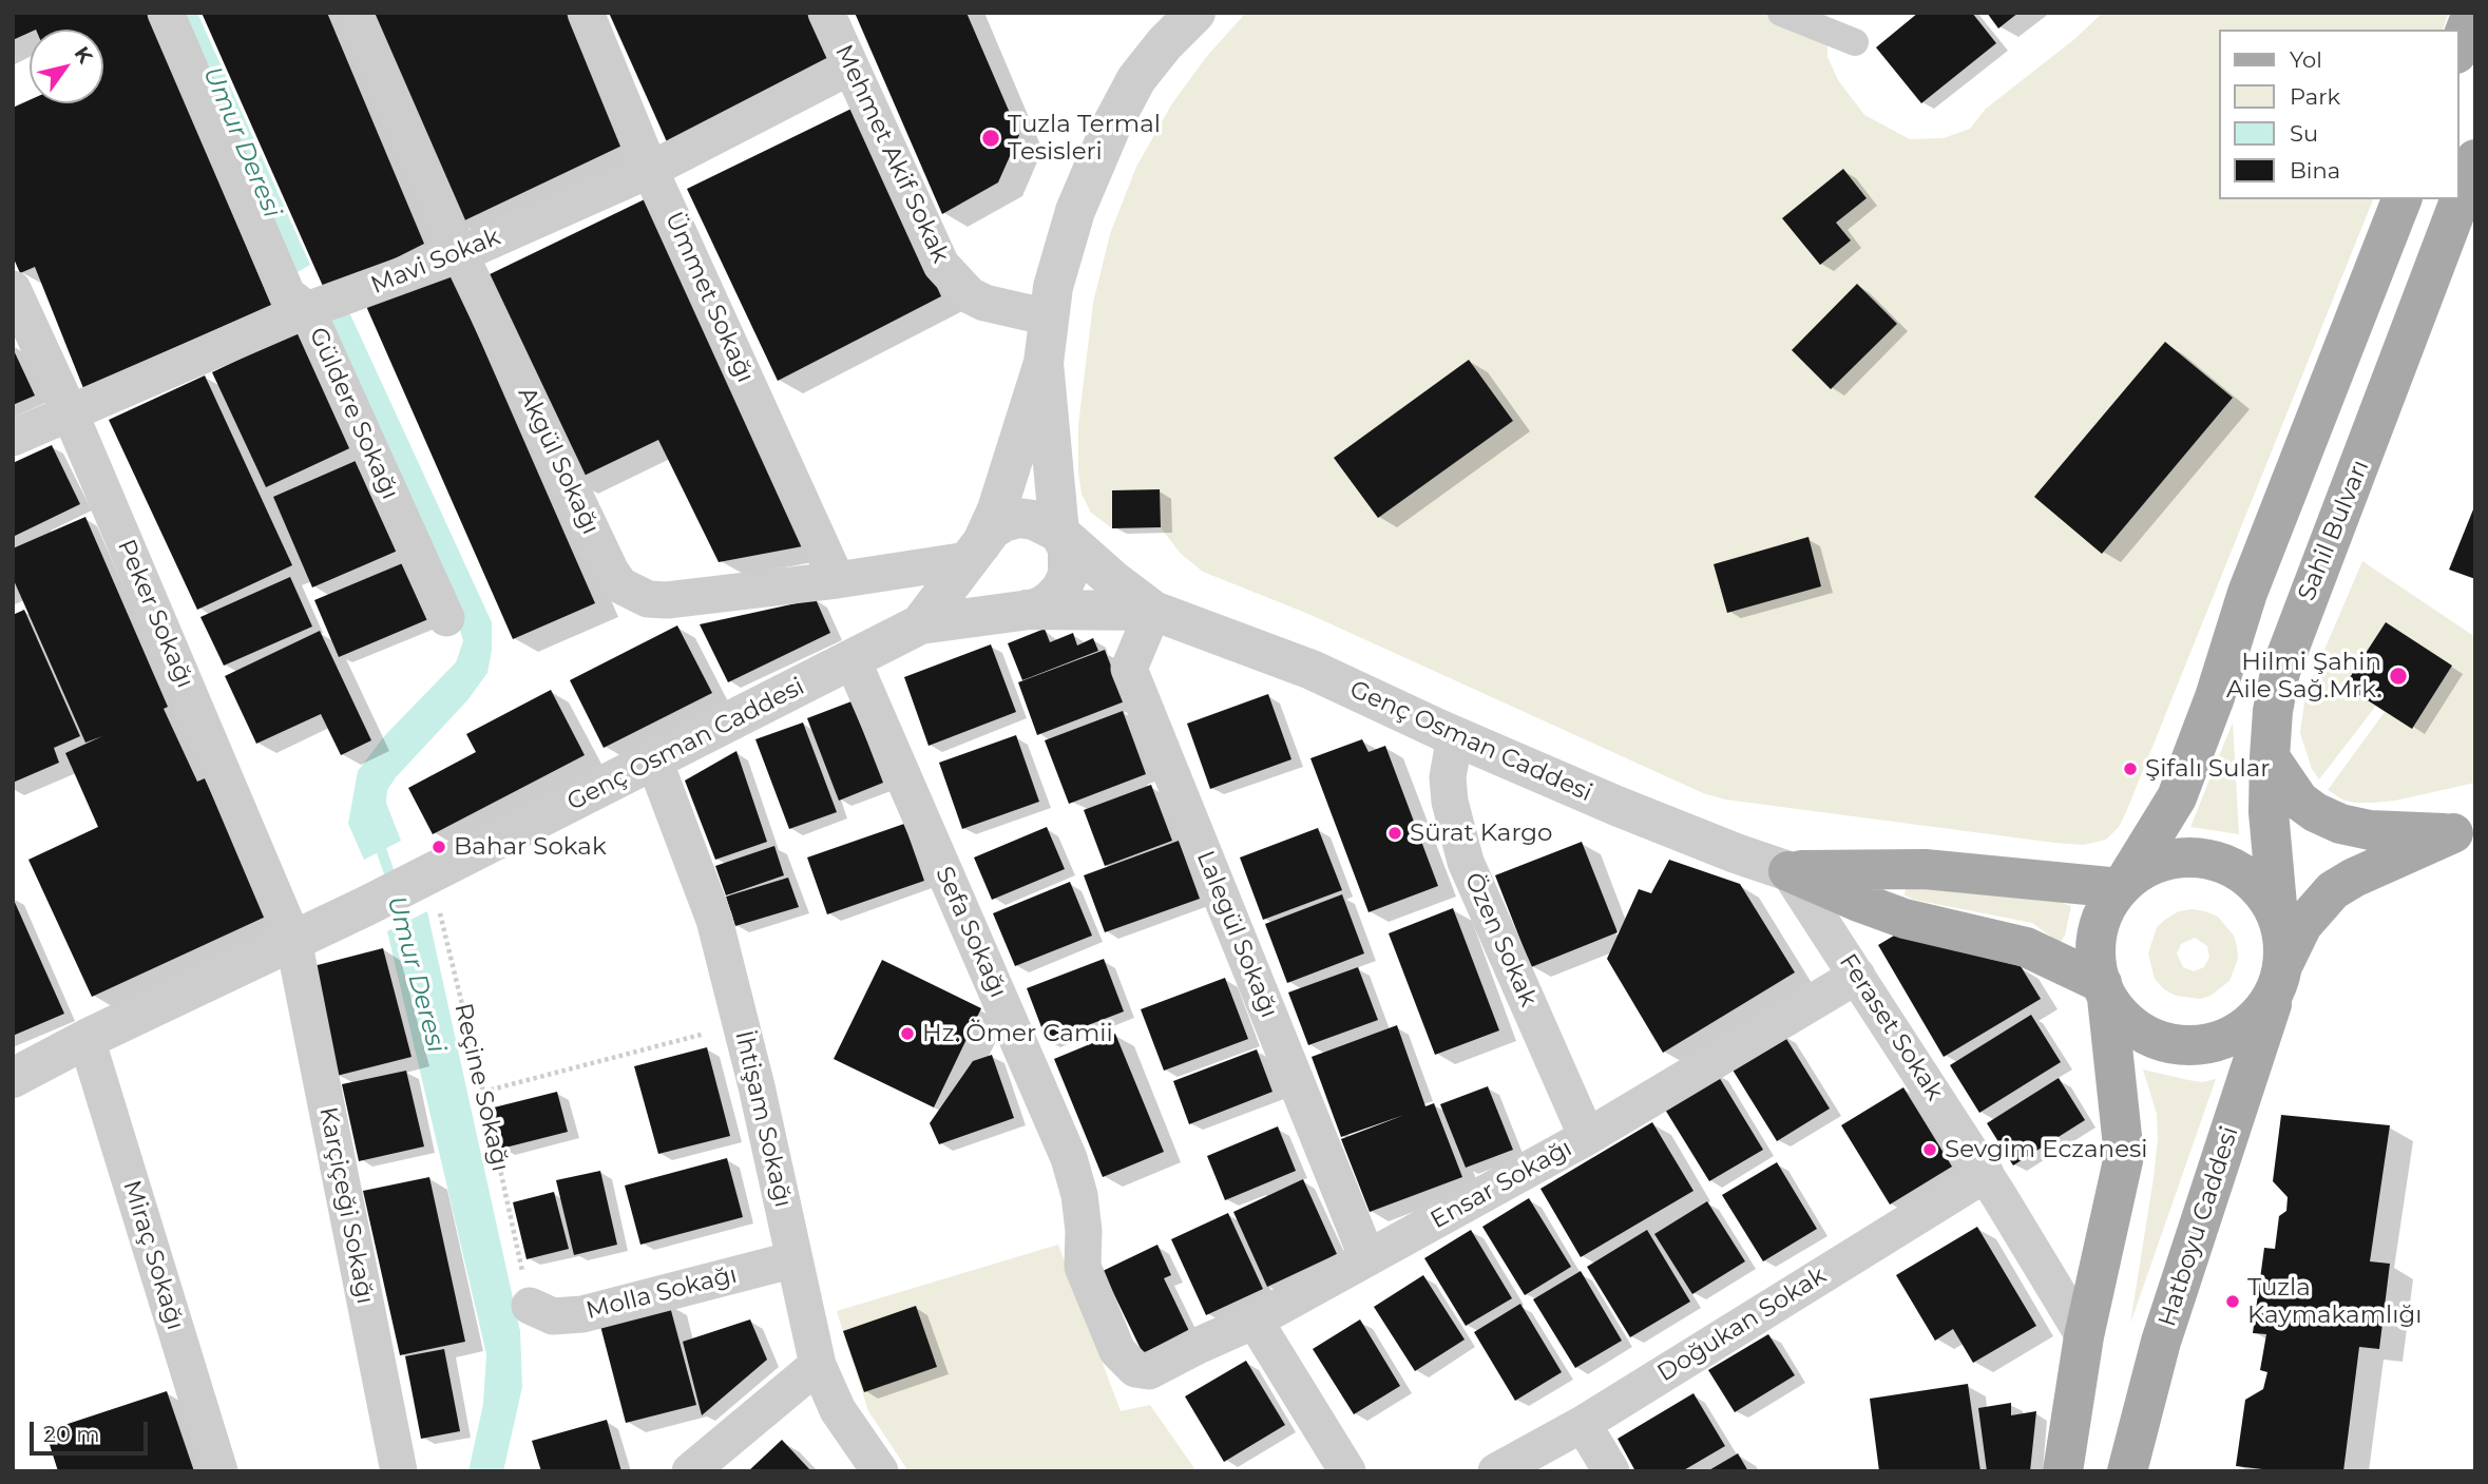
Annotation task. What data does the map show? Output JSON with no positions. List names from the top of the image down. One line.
{"streets":{"main road":["Sahil Bulvarı","Hatboyu Caddesi"],"street":["Mehmet Akif Sokak","Mavi Sokak","Ümmet Sokağı","Güldere Sokağı","Akgül Sokağı","Peker Sokağı","Genç Osman Caddesi","Sefa Sokağı","Lalegül Sokağı","Özen Sokak","Feraset Sokak","İhtişam Sokağı","Ensar Sokağı","Karçiçeği Sokağı","Miraç Sokağı","Molla Sokağı","Doğukan Sokak"],"path":["Reçine Sokağı"]},"crossings":[["Mehmet Akif Sokak","Mavi Sokak"],["Mavi Sokak","Ümmet Sokağı"],["Mavi Sokak","Güldere Sokağı"],["Mavi Sokak","Akgül Sokağı"],["Mavi Sokak","Peker Sokağı"],["Ümmet Sokağı","Akgül Sokağı"],["Akgül Sokağı","Genç Osman Caddesi"],["Sahil Bulvarı","Hatboyu Caddesi"],["Peker Sokağı","Genç Osman Caddesi"],["Peker Sokağı","Karçiçeği Sokağı"],["Genç Osman Caddesi","Sefa Sokağı"],["Genç Osman Caddesi","Lalegül Sokağı"],["Genç Osman Caddesi","Özen Sokak"],["Genç Osman Caddesi","Feraset Sokak"],["Genç Osman Caddesi","Reçine Sokağı"],["Genç Osman Caddesi","İhtişam Sokağı"],["Genç Osman Caddesi","Karçiçeği Sokağı"],["Genç Osman Caddesi","Miraç Sokağı"],["Sefa Sokağı","Ensar Sokağı"],["Lalegül Sokağı","Ensar Sokağı"],["Özen Sokak","Ensar Sokağı"],["Feraset Sokak","Ensar Sokağı"],["Feraset Sokak","Doğukan Sokak"],["Reçine Sokağı","Molla Sokağı"],["İhtişam Sokağı","Molla Sokağı"]],"water":["Umur Deresi"],"places":["Tuzla Termal Tesisleri","Hilmi Şahin Aile Sağ.Mrk.","Şifalı Sular","Sürat Kargo","Bahar Sokak","Hz. Ömer Camii","Sevgim Eczanesi","Tuzla Kaymakamlığı"],"legend":["Yol","Park","Su","Bina"],"scale_bar":"20 m","north":"top right"}
